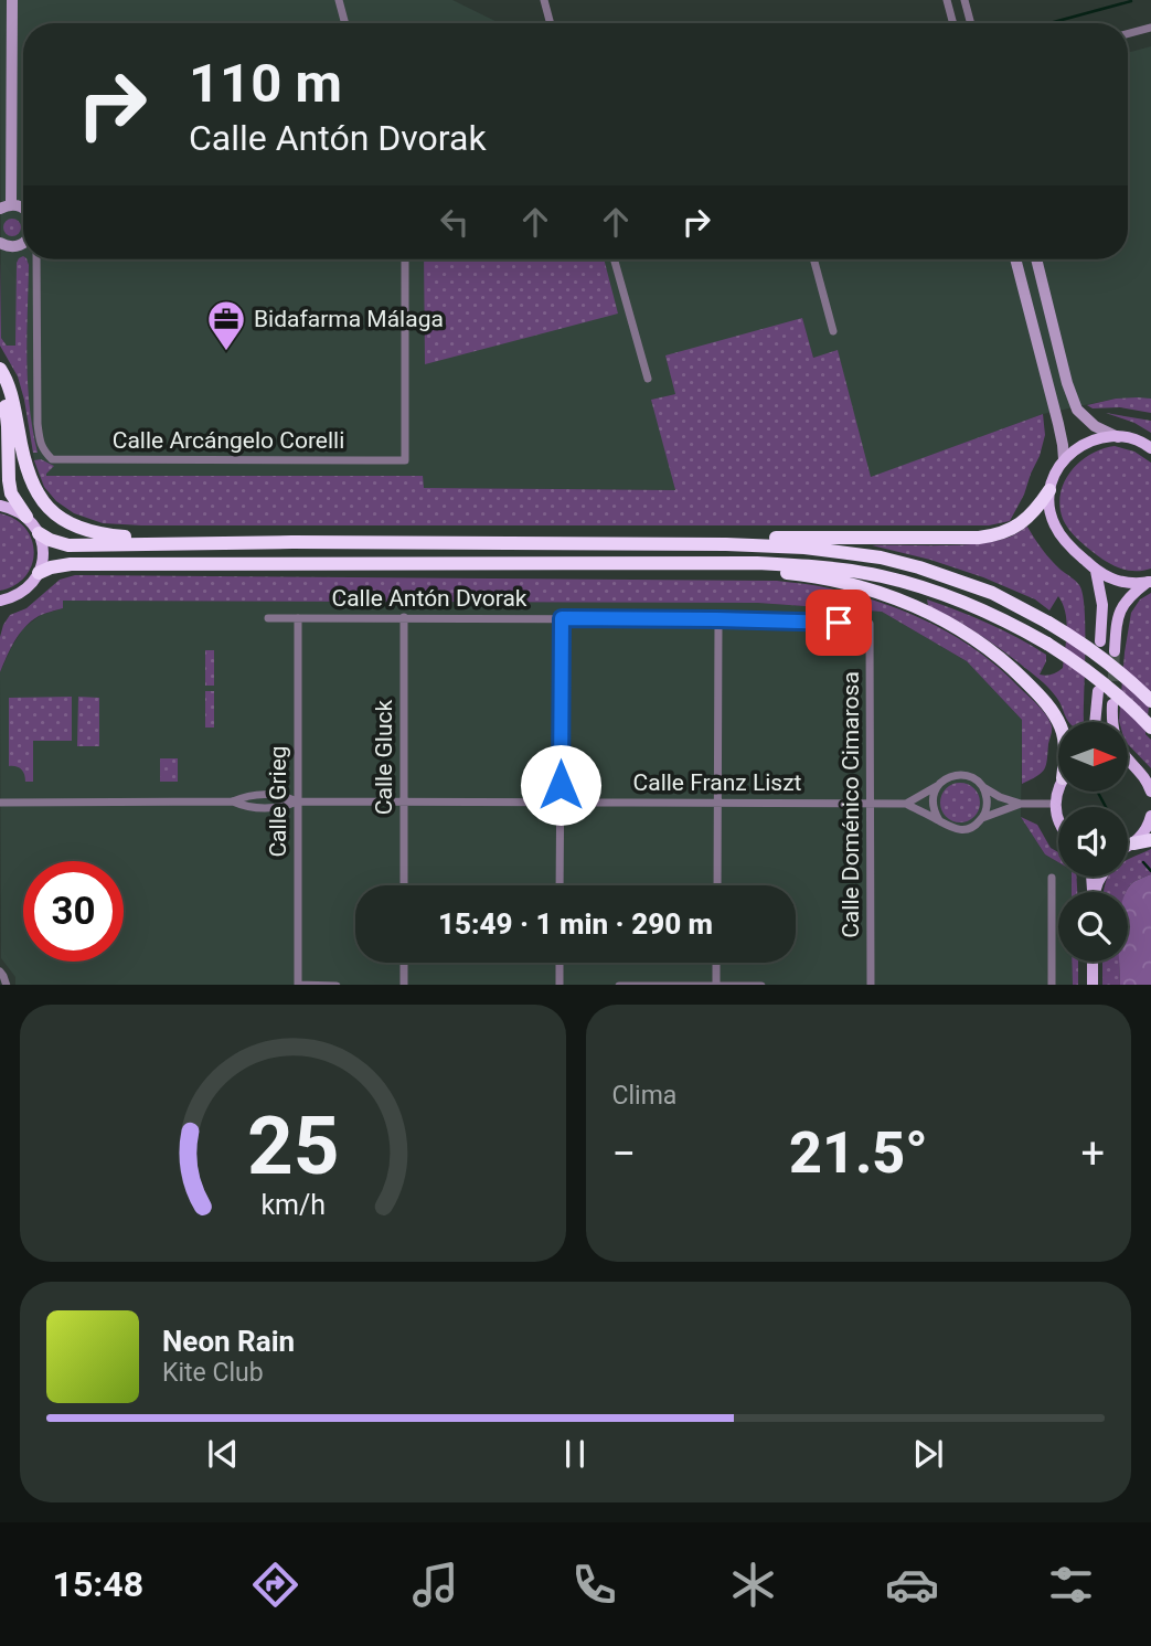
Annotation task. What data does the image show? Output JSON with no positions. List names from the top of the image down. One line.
{"streets":{"street":["Calle Arcángelo Corelli","Calle Antón Dvorak","Calle Gluck","Calle Franz Liszt","Calle Grieg","Calle Doménico Cimarosa"]},"crossings":[["Calle Antón Dvorak","Calle Gluck"],["Calle Antón Dvorak","Calle Grieg"],["Calle Antón Dvorak","Calle Doménico Cimarosa"],["Calle Gluck","Calle Franz Liszt"],["Calle Franz Liszt","Calle Grieg"],["Calle Franz Liszt","Calle Doménico Cimarosa"]],"places":{"office":["Bidafarma Málaga"]},"north":"right","page":{"turn":["110 m","Calle Antón Dvorak"],"limit":"30","trip":"15:49 · 1 min · 290 m","tile":"Clima","heat":["−","21.5°","+"],"song":["Neon Rain","Kite Club"],"tabs":"15:48","gauge":["25","km/h"]}}
